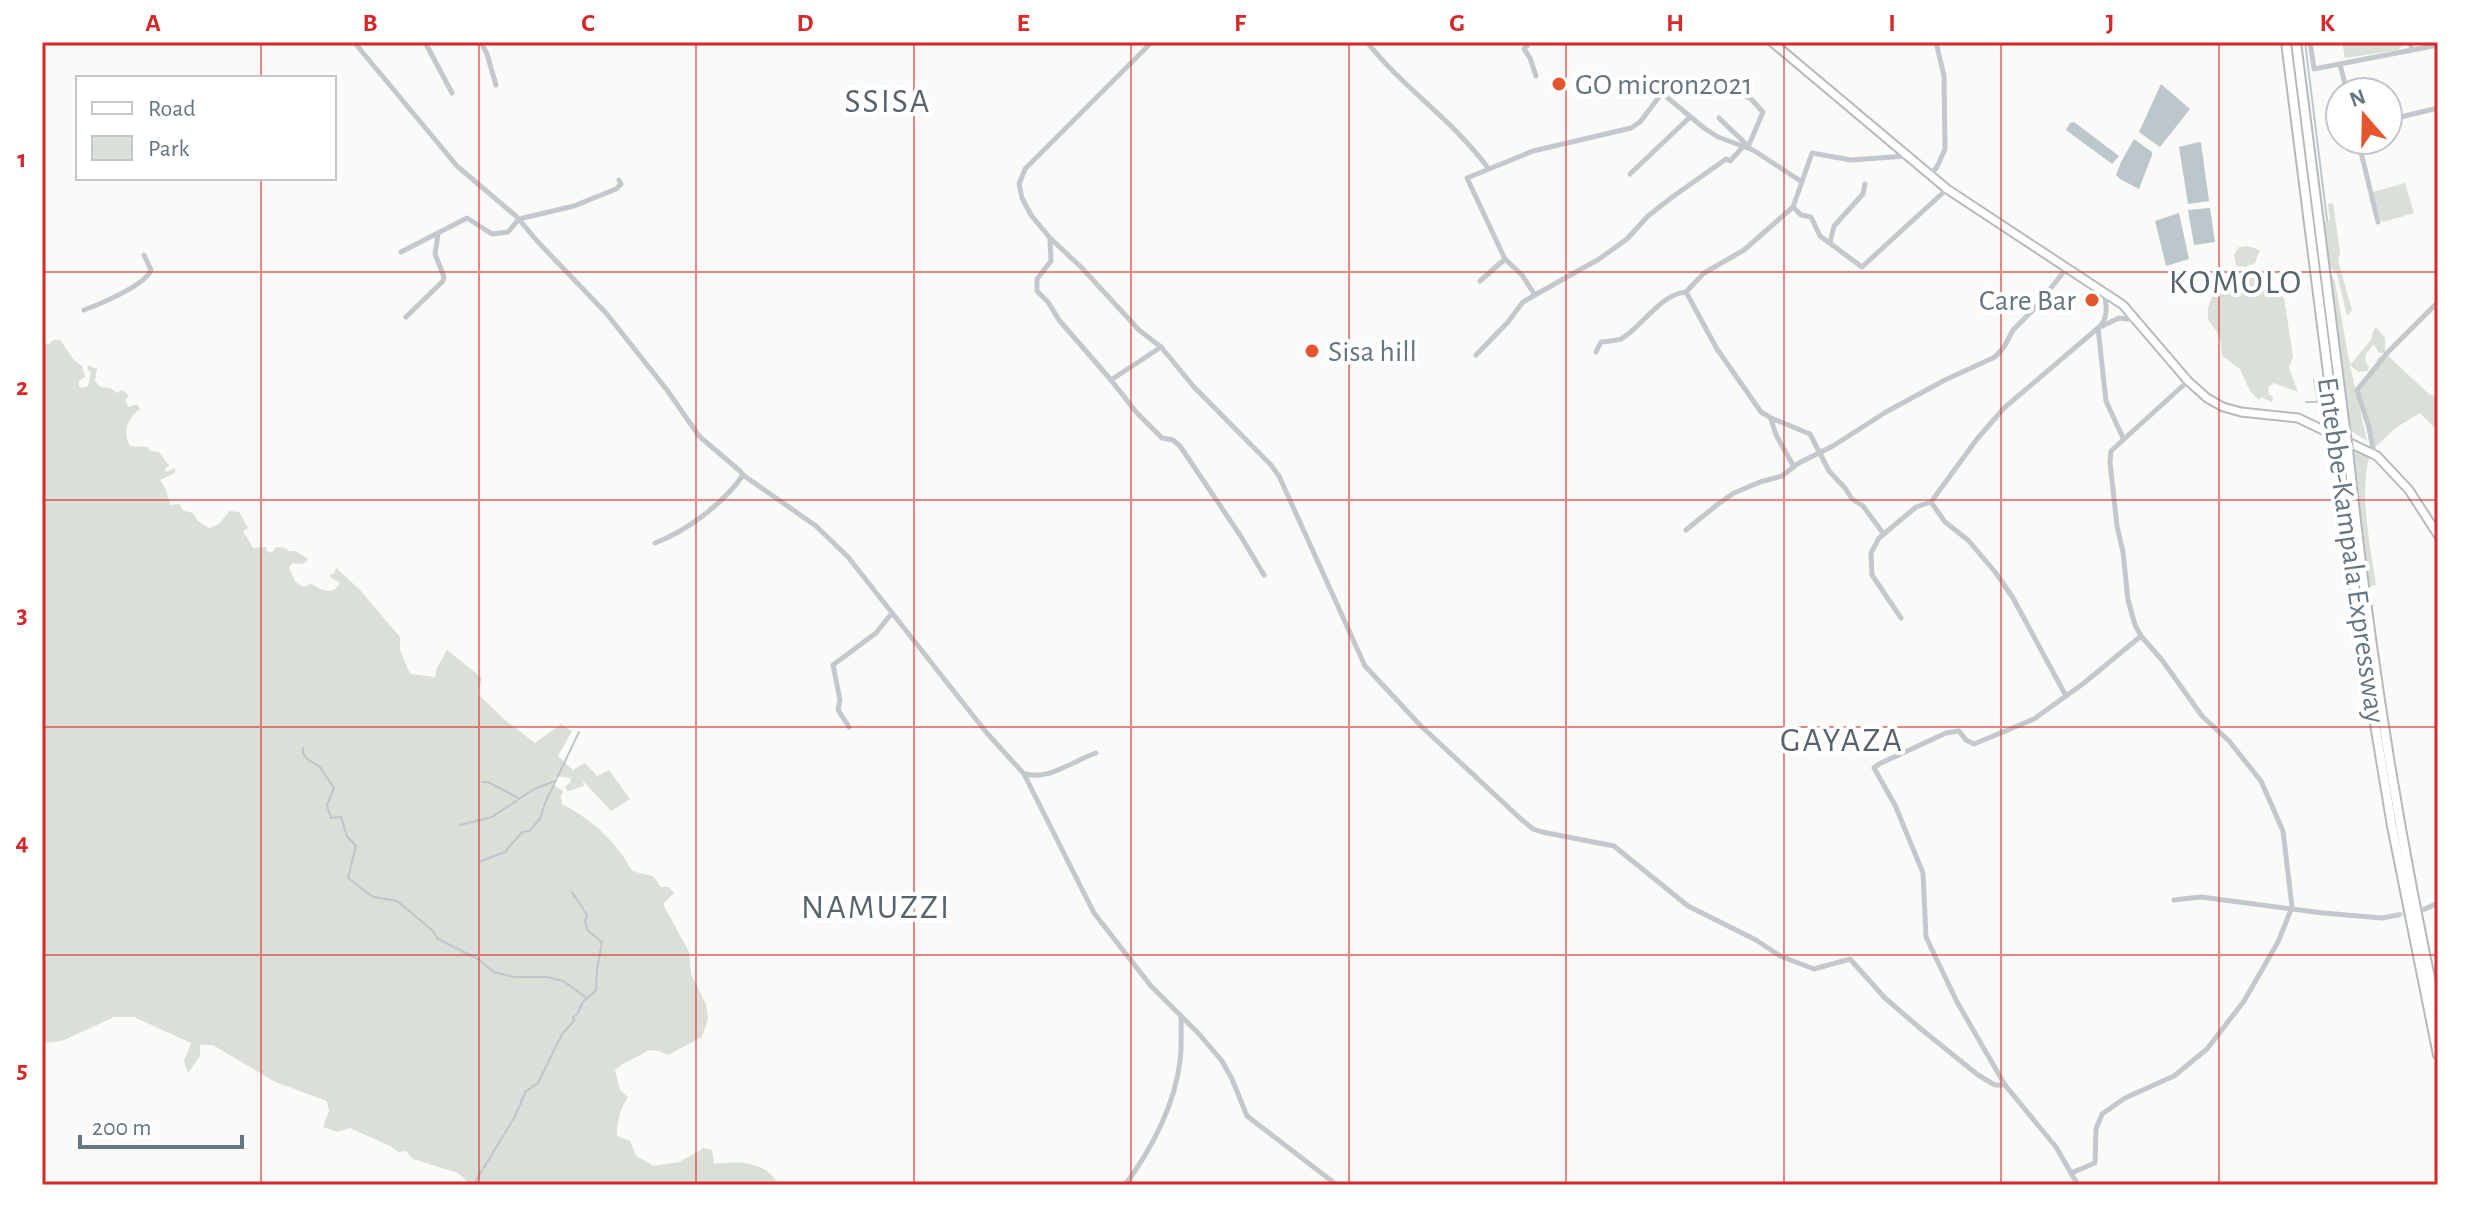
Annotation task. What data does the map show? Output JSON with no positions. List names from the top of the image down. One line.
{"streets":{"highway":["Entebbe-Kampala Expressway"]},"districts":["SSISA","KOMOLO","GAYAZA","NAMUZZI"],"places":["GO micron2021","Care Bar","Sisa hill"],"legend":["Road","Park"],"scale_bar":"200 m","north":"top","grid":{"columns":["A","B","C","D","E","F","G","H","I","J","K"],"rows":["1","2","3","4","5"]}}
